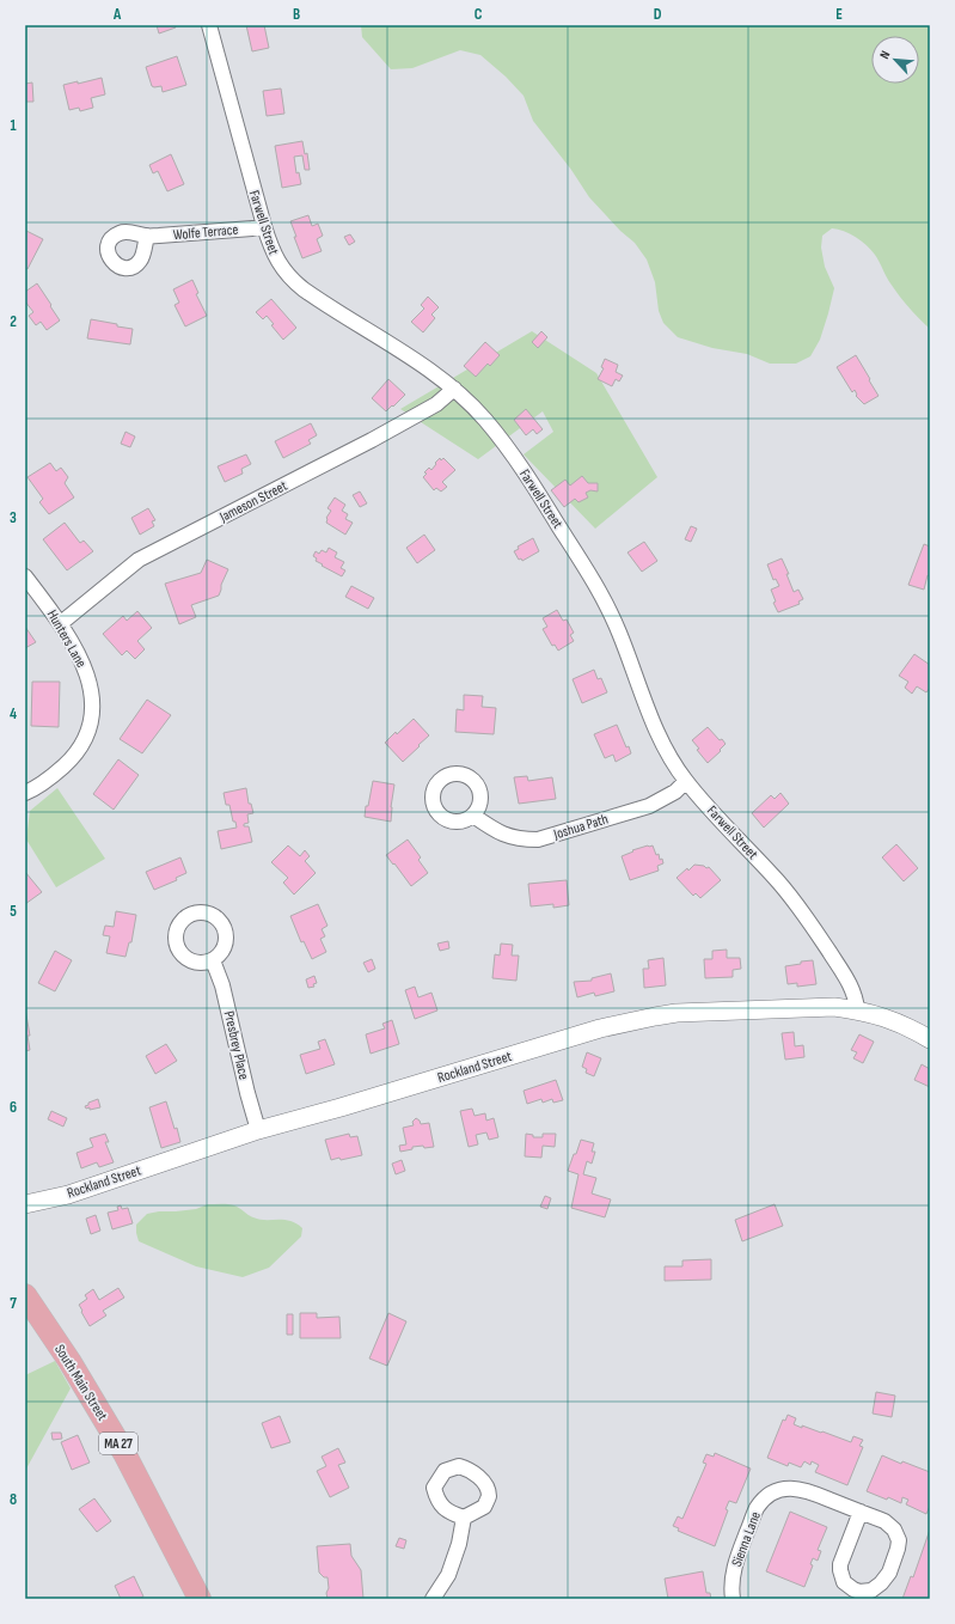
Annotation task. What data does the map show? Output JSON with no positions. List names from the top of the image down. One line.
{"streets":{"main road":["South Main Street","MA 27"],"street":["Farwell Street","Wolfe Terrace","Jameson Street","Hunters Lane","Joshua Path","Presbrey Place","Rockland Street","Sienna Lane"]},"crossings":[["Farwell Street","Wolfe Terrace"],["Farwell Street","Jameson Street"],["Farwell Street","Joshua Path"],["Farwell Street","Rockland Street"],["Jameson Street","Hunters Lane"],["Presbrey Place","Rockland Street"]],"north":"top left","grid":{"columns":["A","B","C","D","E"],"rows":["1","2","3","4","5","6","7","8"]}}
